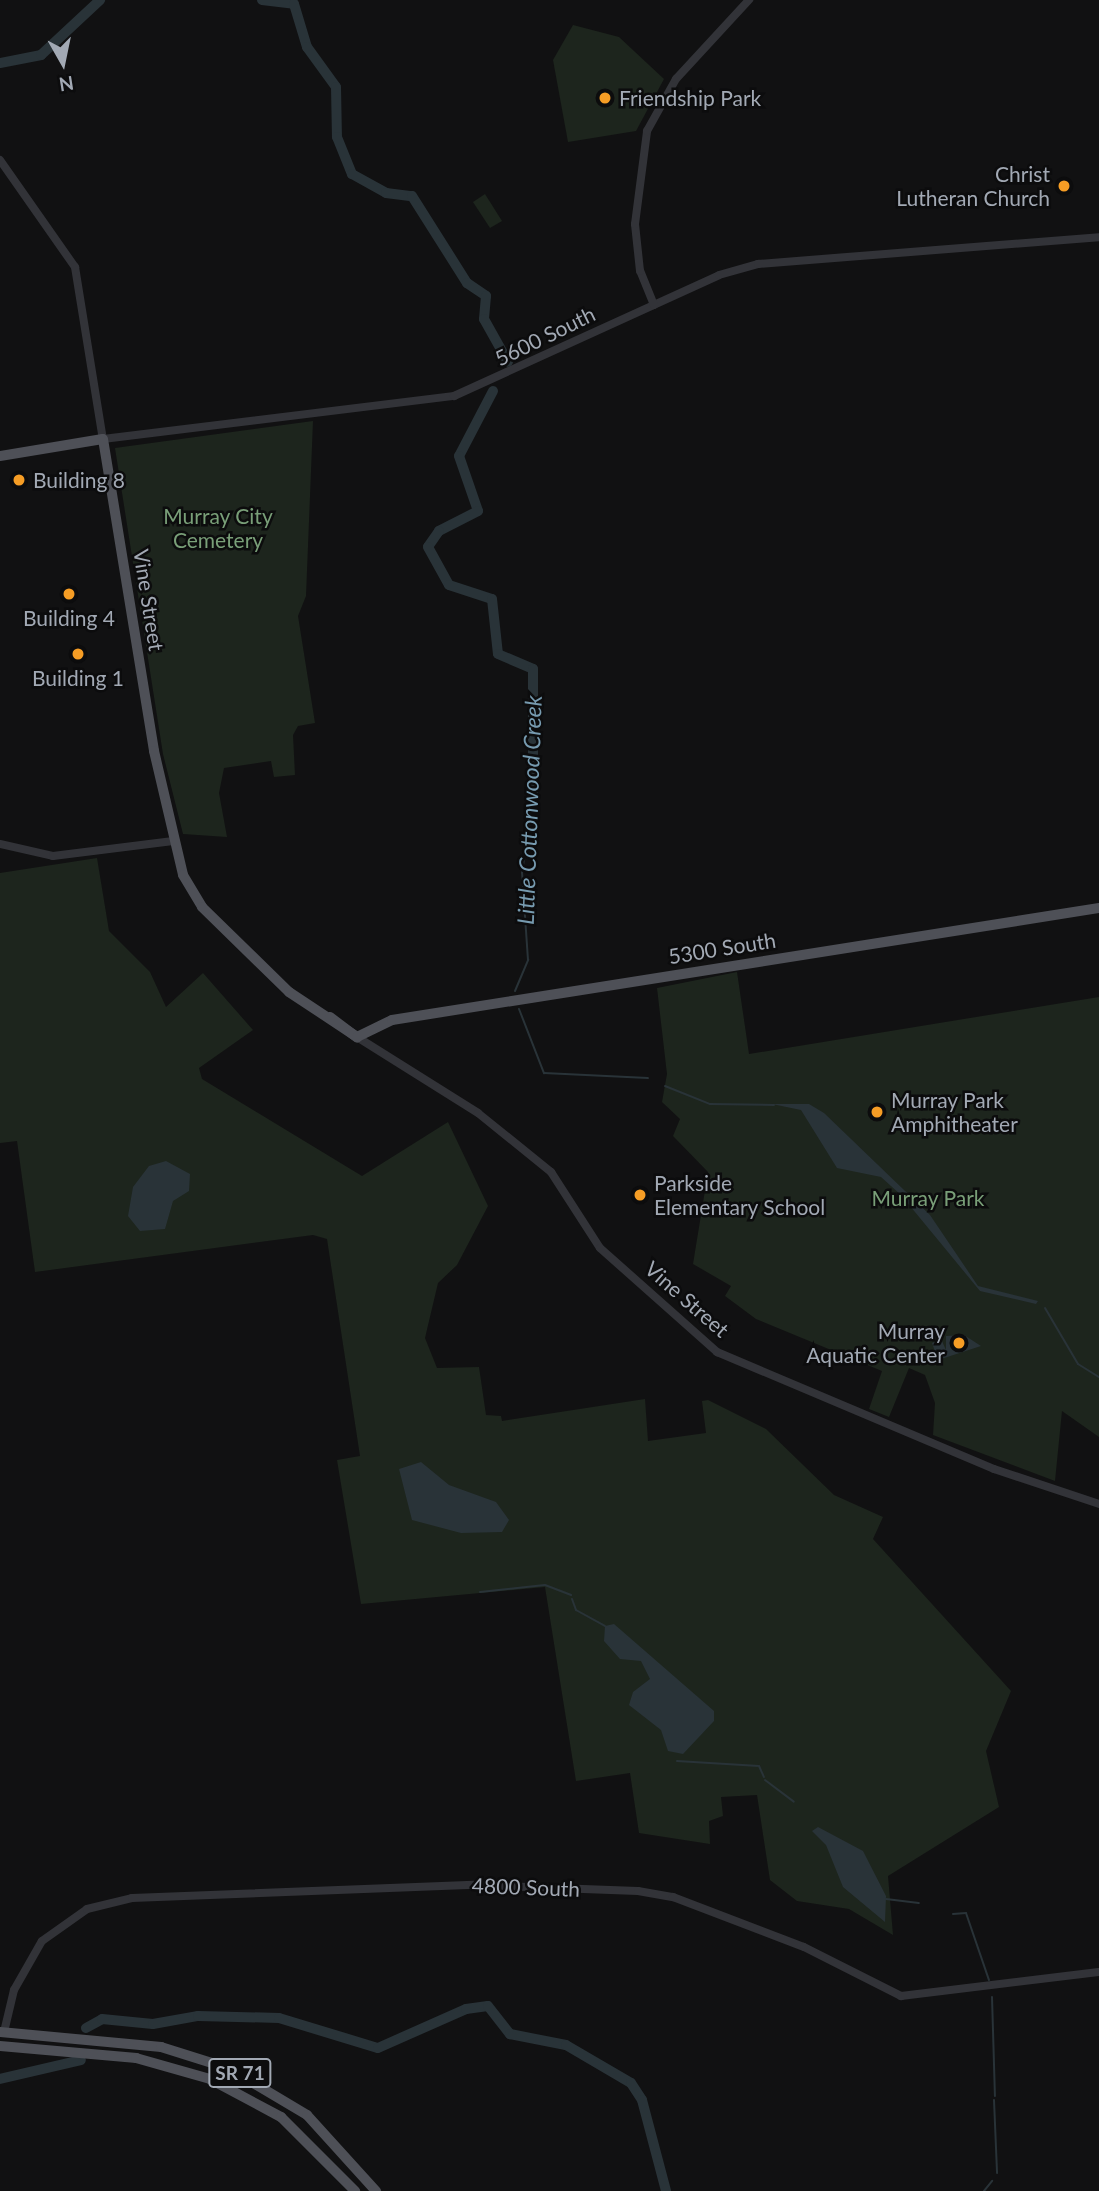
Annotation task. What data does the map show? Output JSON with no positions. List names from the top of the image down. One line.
{"streets":{"main road":["5600 South","Vine Street","5300 South","SR 71"],"street":["4800 South"]},"crossings":[["5600 South","Vine Street"],["Vine Street","5300 South"],["4800 South","SR 71"]],"water":["Little Cottonwood Creek"],"parks":["Murray City Cemetery","Murray Park"],"places":["Friendship Park","Christ Lutheran Church","Building 8","Building 4","Building 1","Murray Park Amphitheater","Parkside Elementary School","Murray Aquatic Center"],"north":"bottom"}
